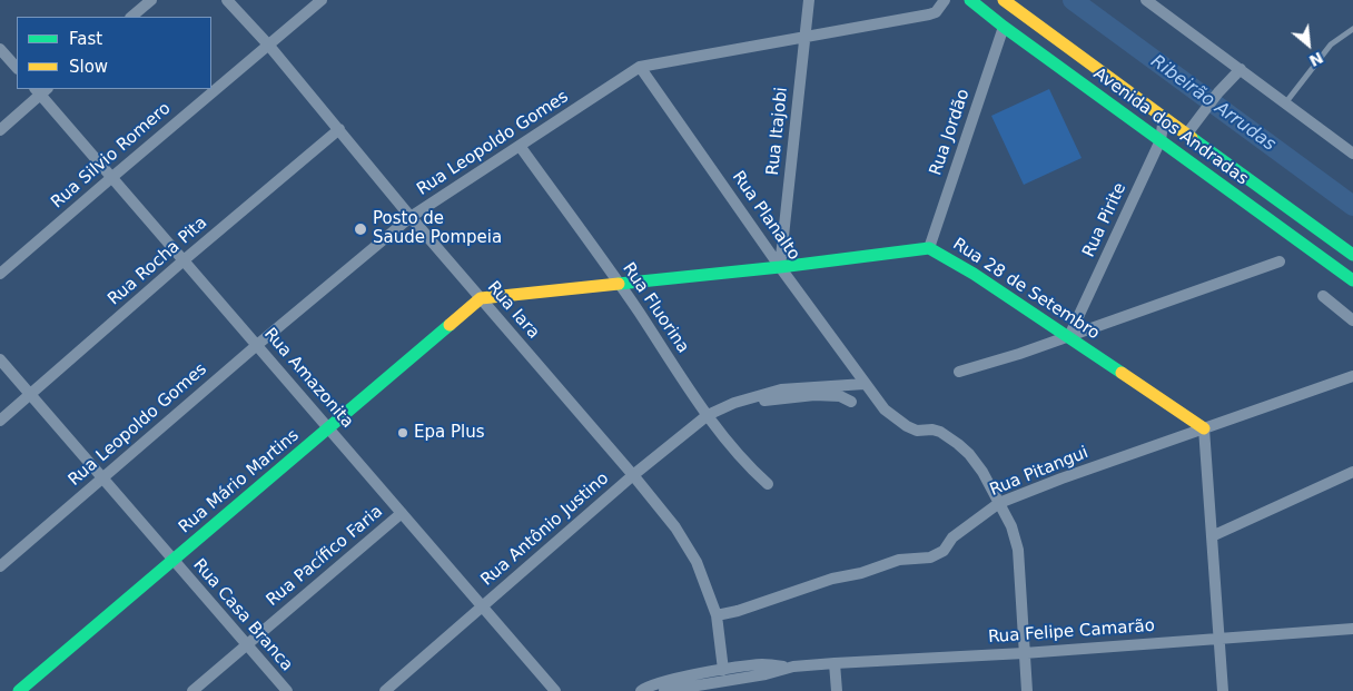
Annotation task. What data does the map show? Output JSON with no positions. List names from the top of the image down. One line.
{"streets":{"street":["Avenida dos Andradas","Rua Itajobi","Rua Jordão","Rua Leopoldo Gomes","Rua Silvio Romero","Rua Planalto","Rua Pirite","Rua Rocha Pita","Rua 28 de Setembro","Rua Fluorina","Rua Iara","Rua Amazonita","Rua Pitangui","Rua Mário Martins","Rua Antônio Justino","Rua Pacífico Faria","Rua Casa Branca","Rua Felipe Camarão"]},"crossings":[["Avenida dos Andradas","Rua Jordão"],["Avenida dos Andradas","Rua Pirite"],["Rua Itajobi","Rua Leopoldo Gomes"],["Rua Itajobi","Rua Planalto"],["Rua Itajobi","Rua 28 de Setembro"],["Rua Jordão","Rua 28 de Setembro"],["Rua Leopoldo Gomes","Rua Planalto"],["Rua Leopoldo Gomes","Rua Fluorina"],["Rua Leopoldo Gomes","Rua Iara"],["Rua Leopoldo Gomes","Rua Amazonita"],["Rua Leopoldo Gomes","Rua Casa Branca"],["Rua Silvio Romero","Rua Iara"],["Rua Silvio Romero","Rua Amazonita"],["Rua Planalto","Rua 28 de Setembro"],["Rua Planalto","Rua Antônio Justino"],["Rua Pirite","Rua 28 de Setembro"],["Rua Rocha Pita","Rua Iara"],["Rua Rocha Pita","Rua Amazonita"],["Rua Rocha Pita","Rua Casa Branca"],["Rua 28 de Setembro","Rua Fluorina"],["Rua 28 de Setembro","Rua Iara"],["Rua 28 de Setembro","Rua Pitangui"],["Rua 28 de Setembro","Rua Mário Martins"],["Rua Fluorina","Rua Antônio Justino"],["Rua Iara","Rua Pitangui"],["Rua Iara","Rua Mário Martins"],["Rua Iara","Rua Antônio Justino"],["Rua Iara","Rua Felipe Camarão"],["Rua Amazonita","Rua Mário Martins"],["Rua Amazonita","Rua Antônio Justino"],["Rua Amazonita","Rua Pacífico Faria"],["Rua Mário Martins","Rua Casa Branca"],["Rua Pacífico Faria","Rua Casa Branca"]],"water":["Ribeirão Arrudas"],"places":["Posto de Saude Pompeia","Epa Plus"],"legend":["Fast","Slow"],"north":"bottom right"}
